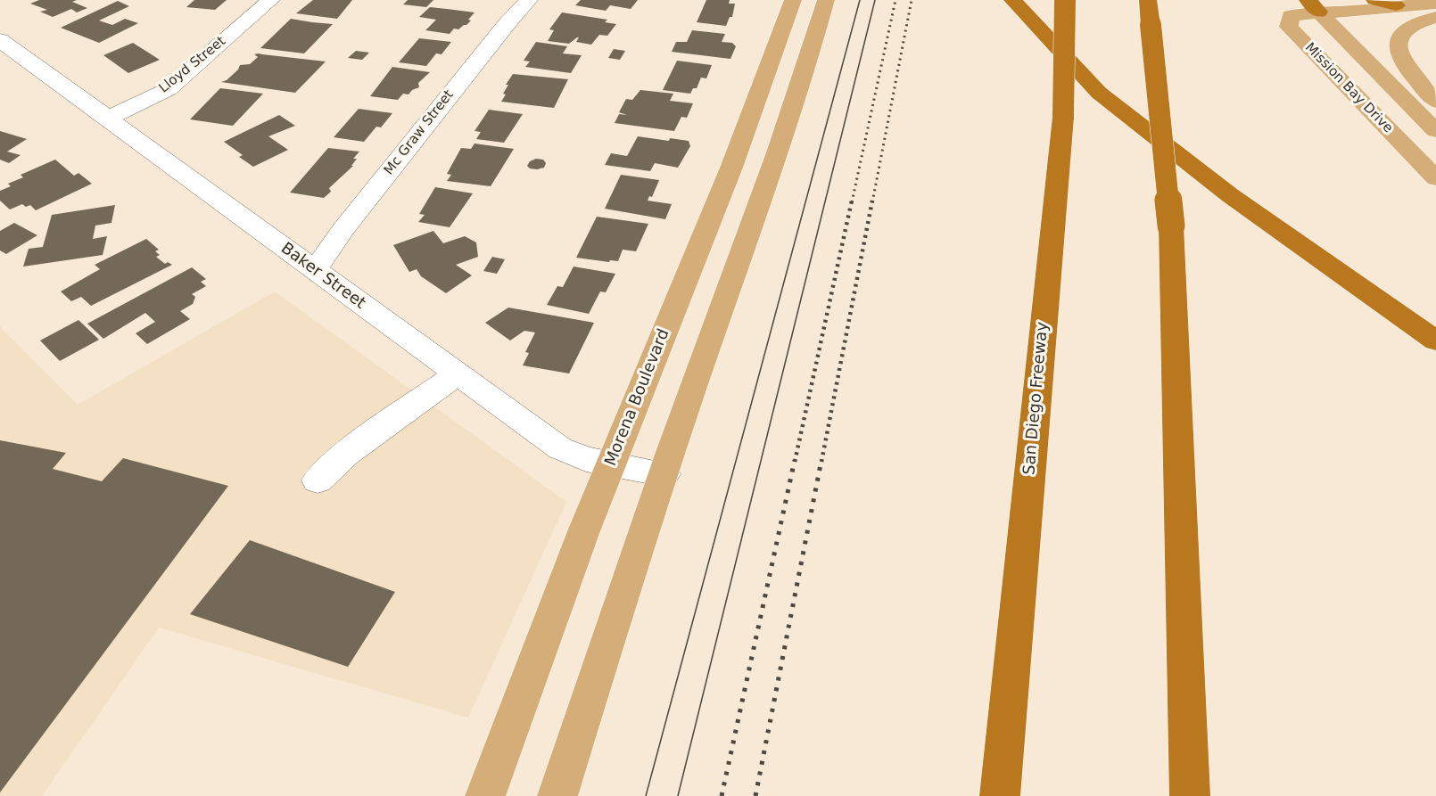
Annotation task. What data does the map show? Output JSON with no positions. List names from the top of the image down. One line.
{"streets":{"highway":["San Diego Freeway"],"main road":["Mission Bay Drive","Morena Boulevard"],"street":["Lloyd Street","Mc Graw Street","Baker Street"]},"crossings":[["Lloyd Street","Baker Street"],["Mc Graw Street","Baker Street"],["Baker Street","Morena Boulevard"]]}
